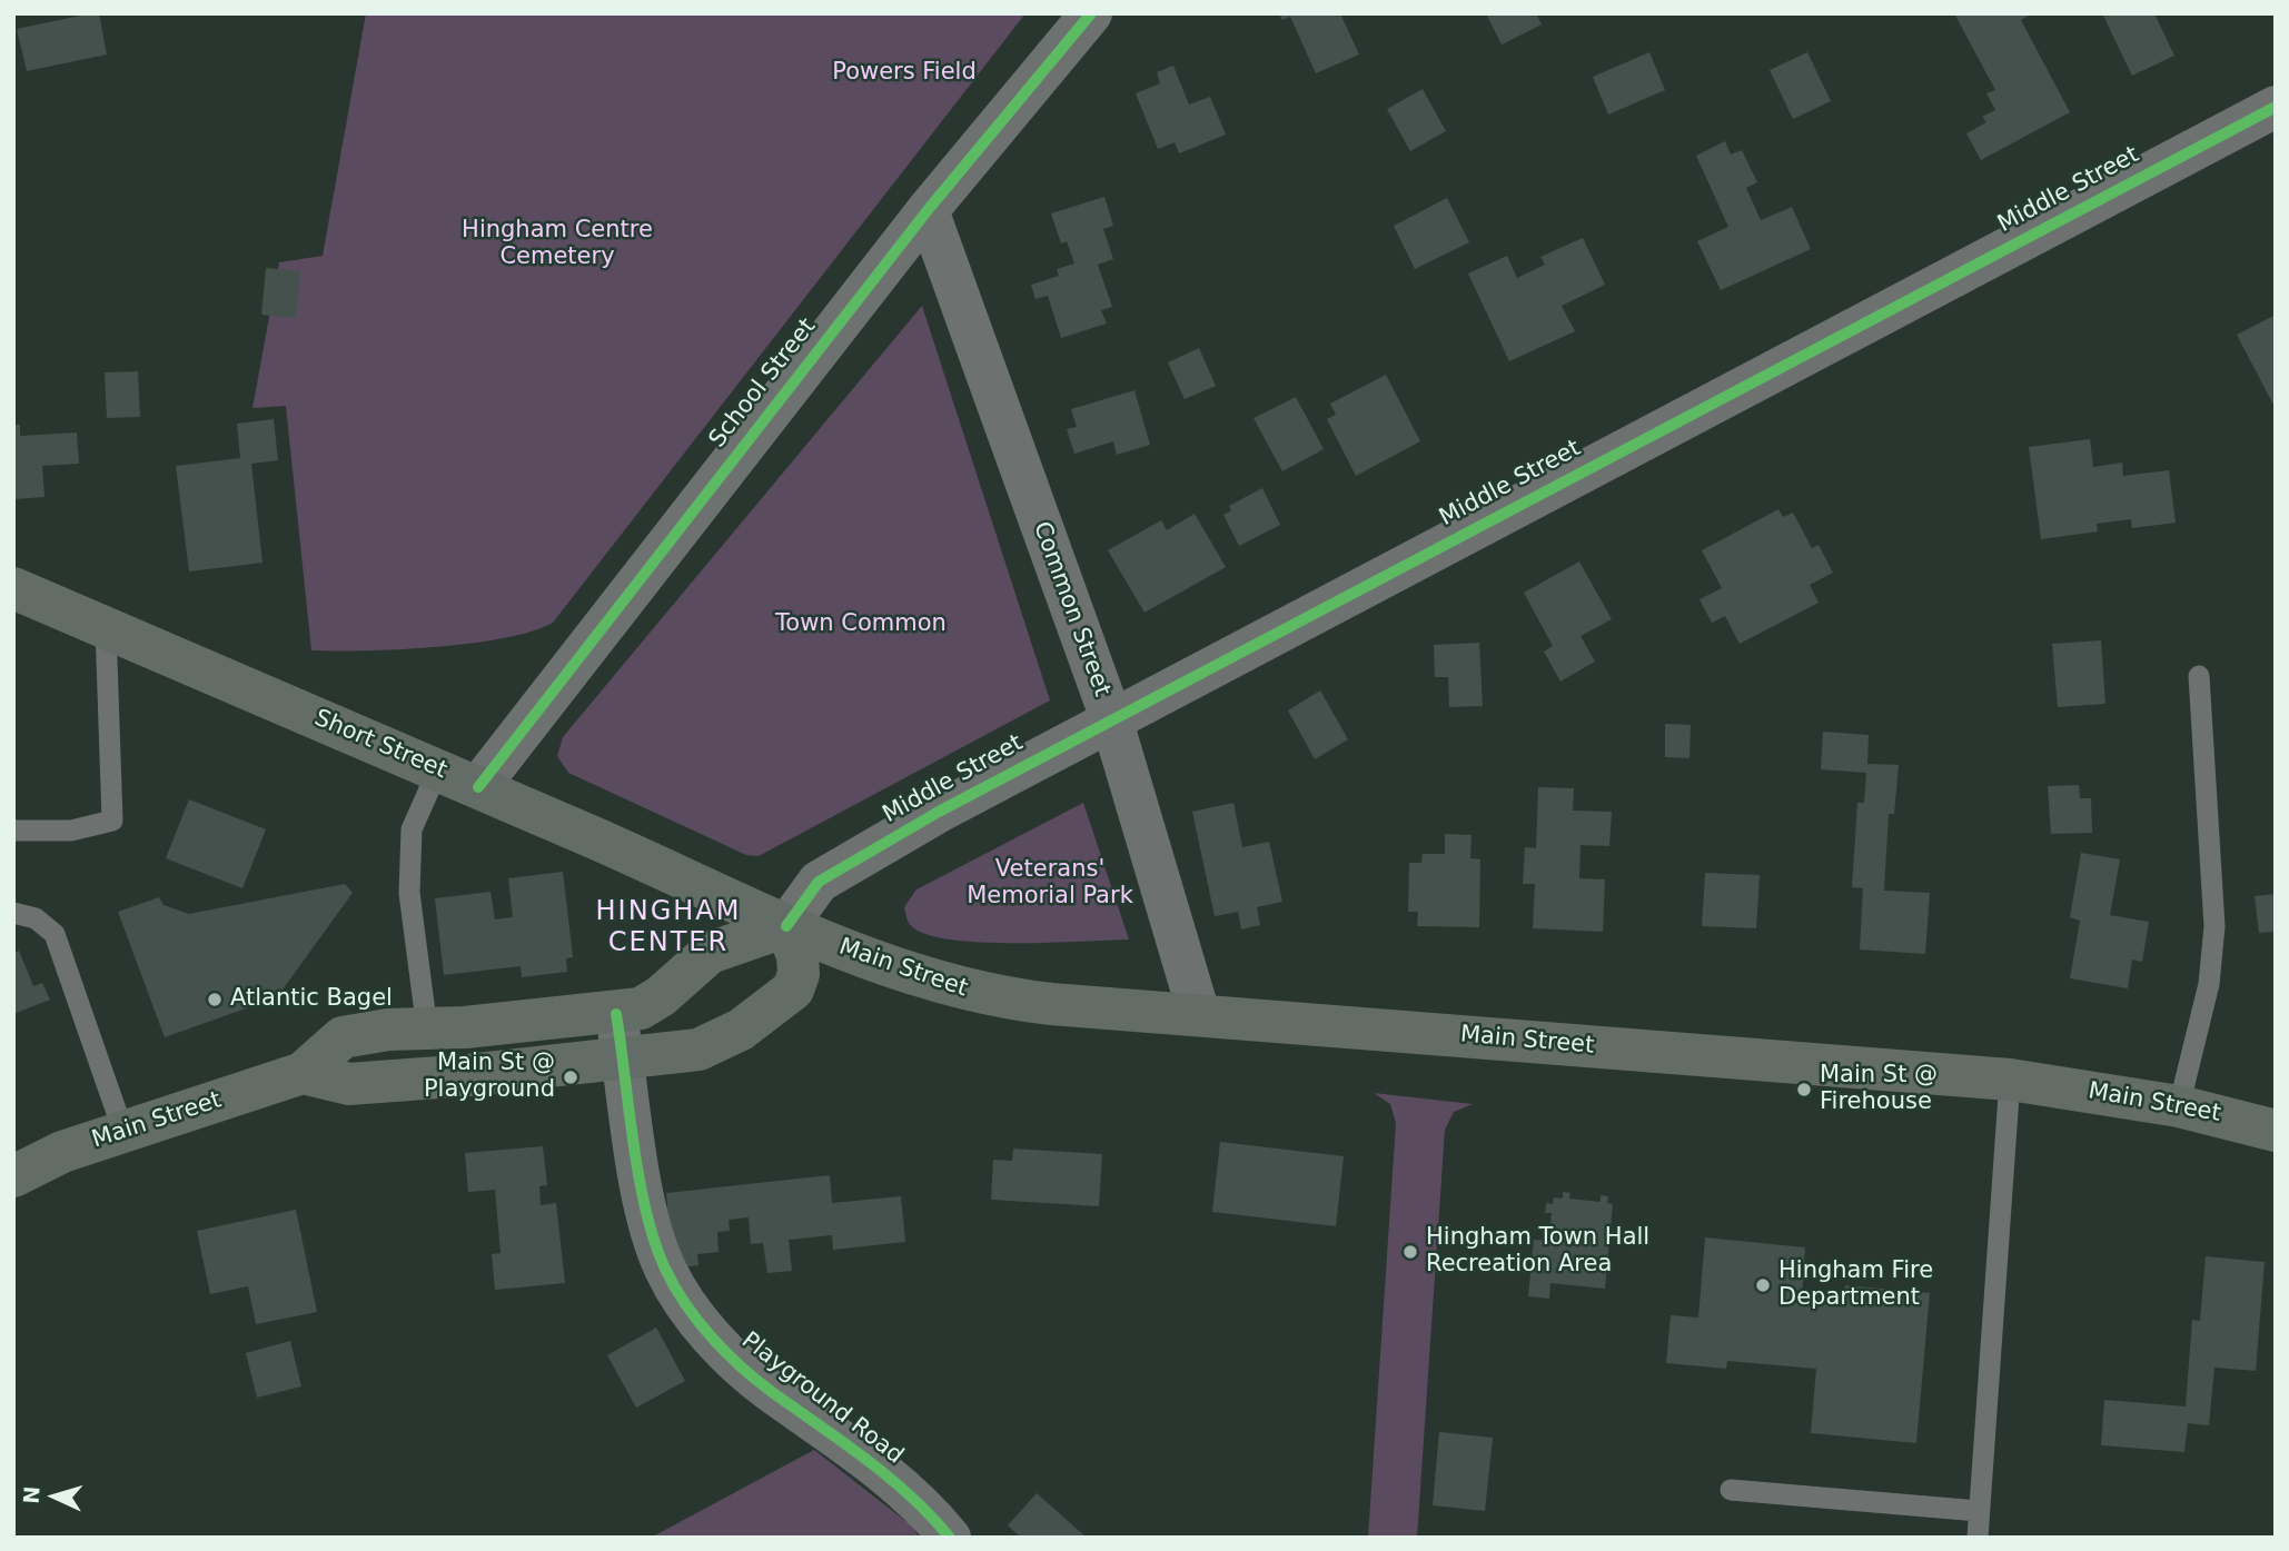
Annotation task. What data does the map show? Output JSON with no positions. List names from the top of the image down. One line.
{"streets":{"main road":["Short Street","Main Street"],"street":["Middle Street","School Street","Common Street","Playground Road"]},"crossings":[["Middle Street","Common Street"],["Middle Street","Short Street"],["Middle Street","Main Street"],["School Street","Common Street"],["School Street","Short Street"],["Common Street","Main Street"],["Short Street","Main Street"],["Main Street","Playground Road"]],"districts":["HINGHAM CENTER"],"parks":["Powers Field","Hingham Centre Cemetery","Town Common","Veterans' Memorial Park"],"places":["Atlantic Bagel","Main St @ Playground","Main St @ Firehouse","Hingham Town Hall Recreation Area","Hingham Fire Department"],"north":"left"}
